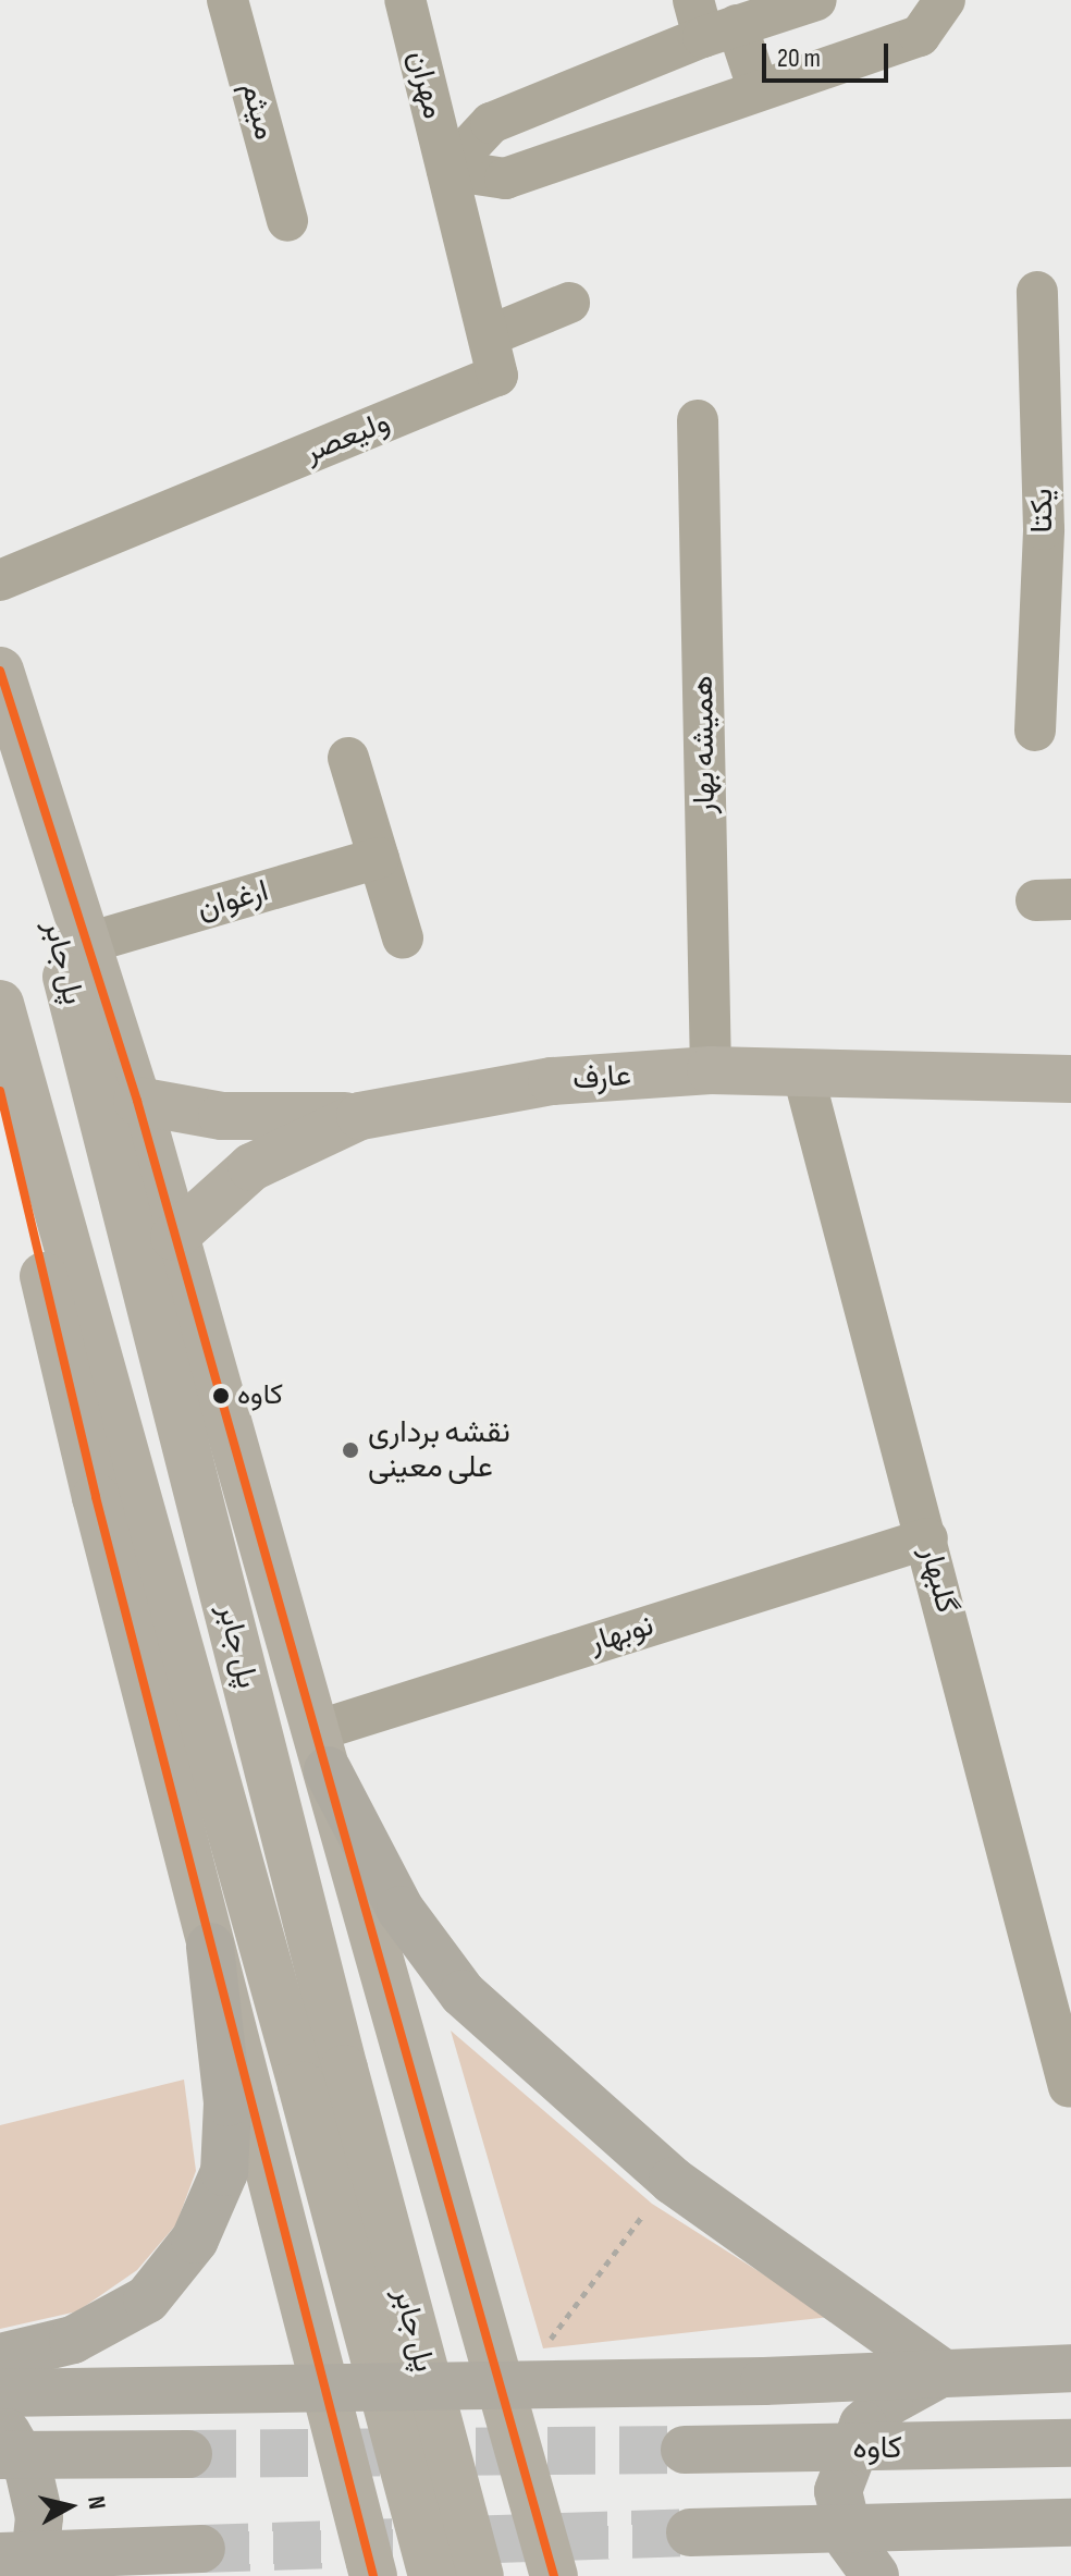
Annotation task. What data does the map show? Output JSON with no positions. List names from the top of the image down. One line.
{"streets":{"main road":["پل جابر","عارف","کاوه"],"street":["مهران","میثم","ولیعصر","یکتا","همیشه بهار","ارغوان","گلبهار","نوبهار"]},"crossings":[["مهران","ولیعصر"],["همیشه بهار","عارف"],["عارف","گلبهار"],["گلبهار","نوبهار"]],"places":["کاوه","نقشه برداری علی معینی"],"scale_bar":"20 m","north":"right"}
